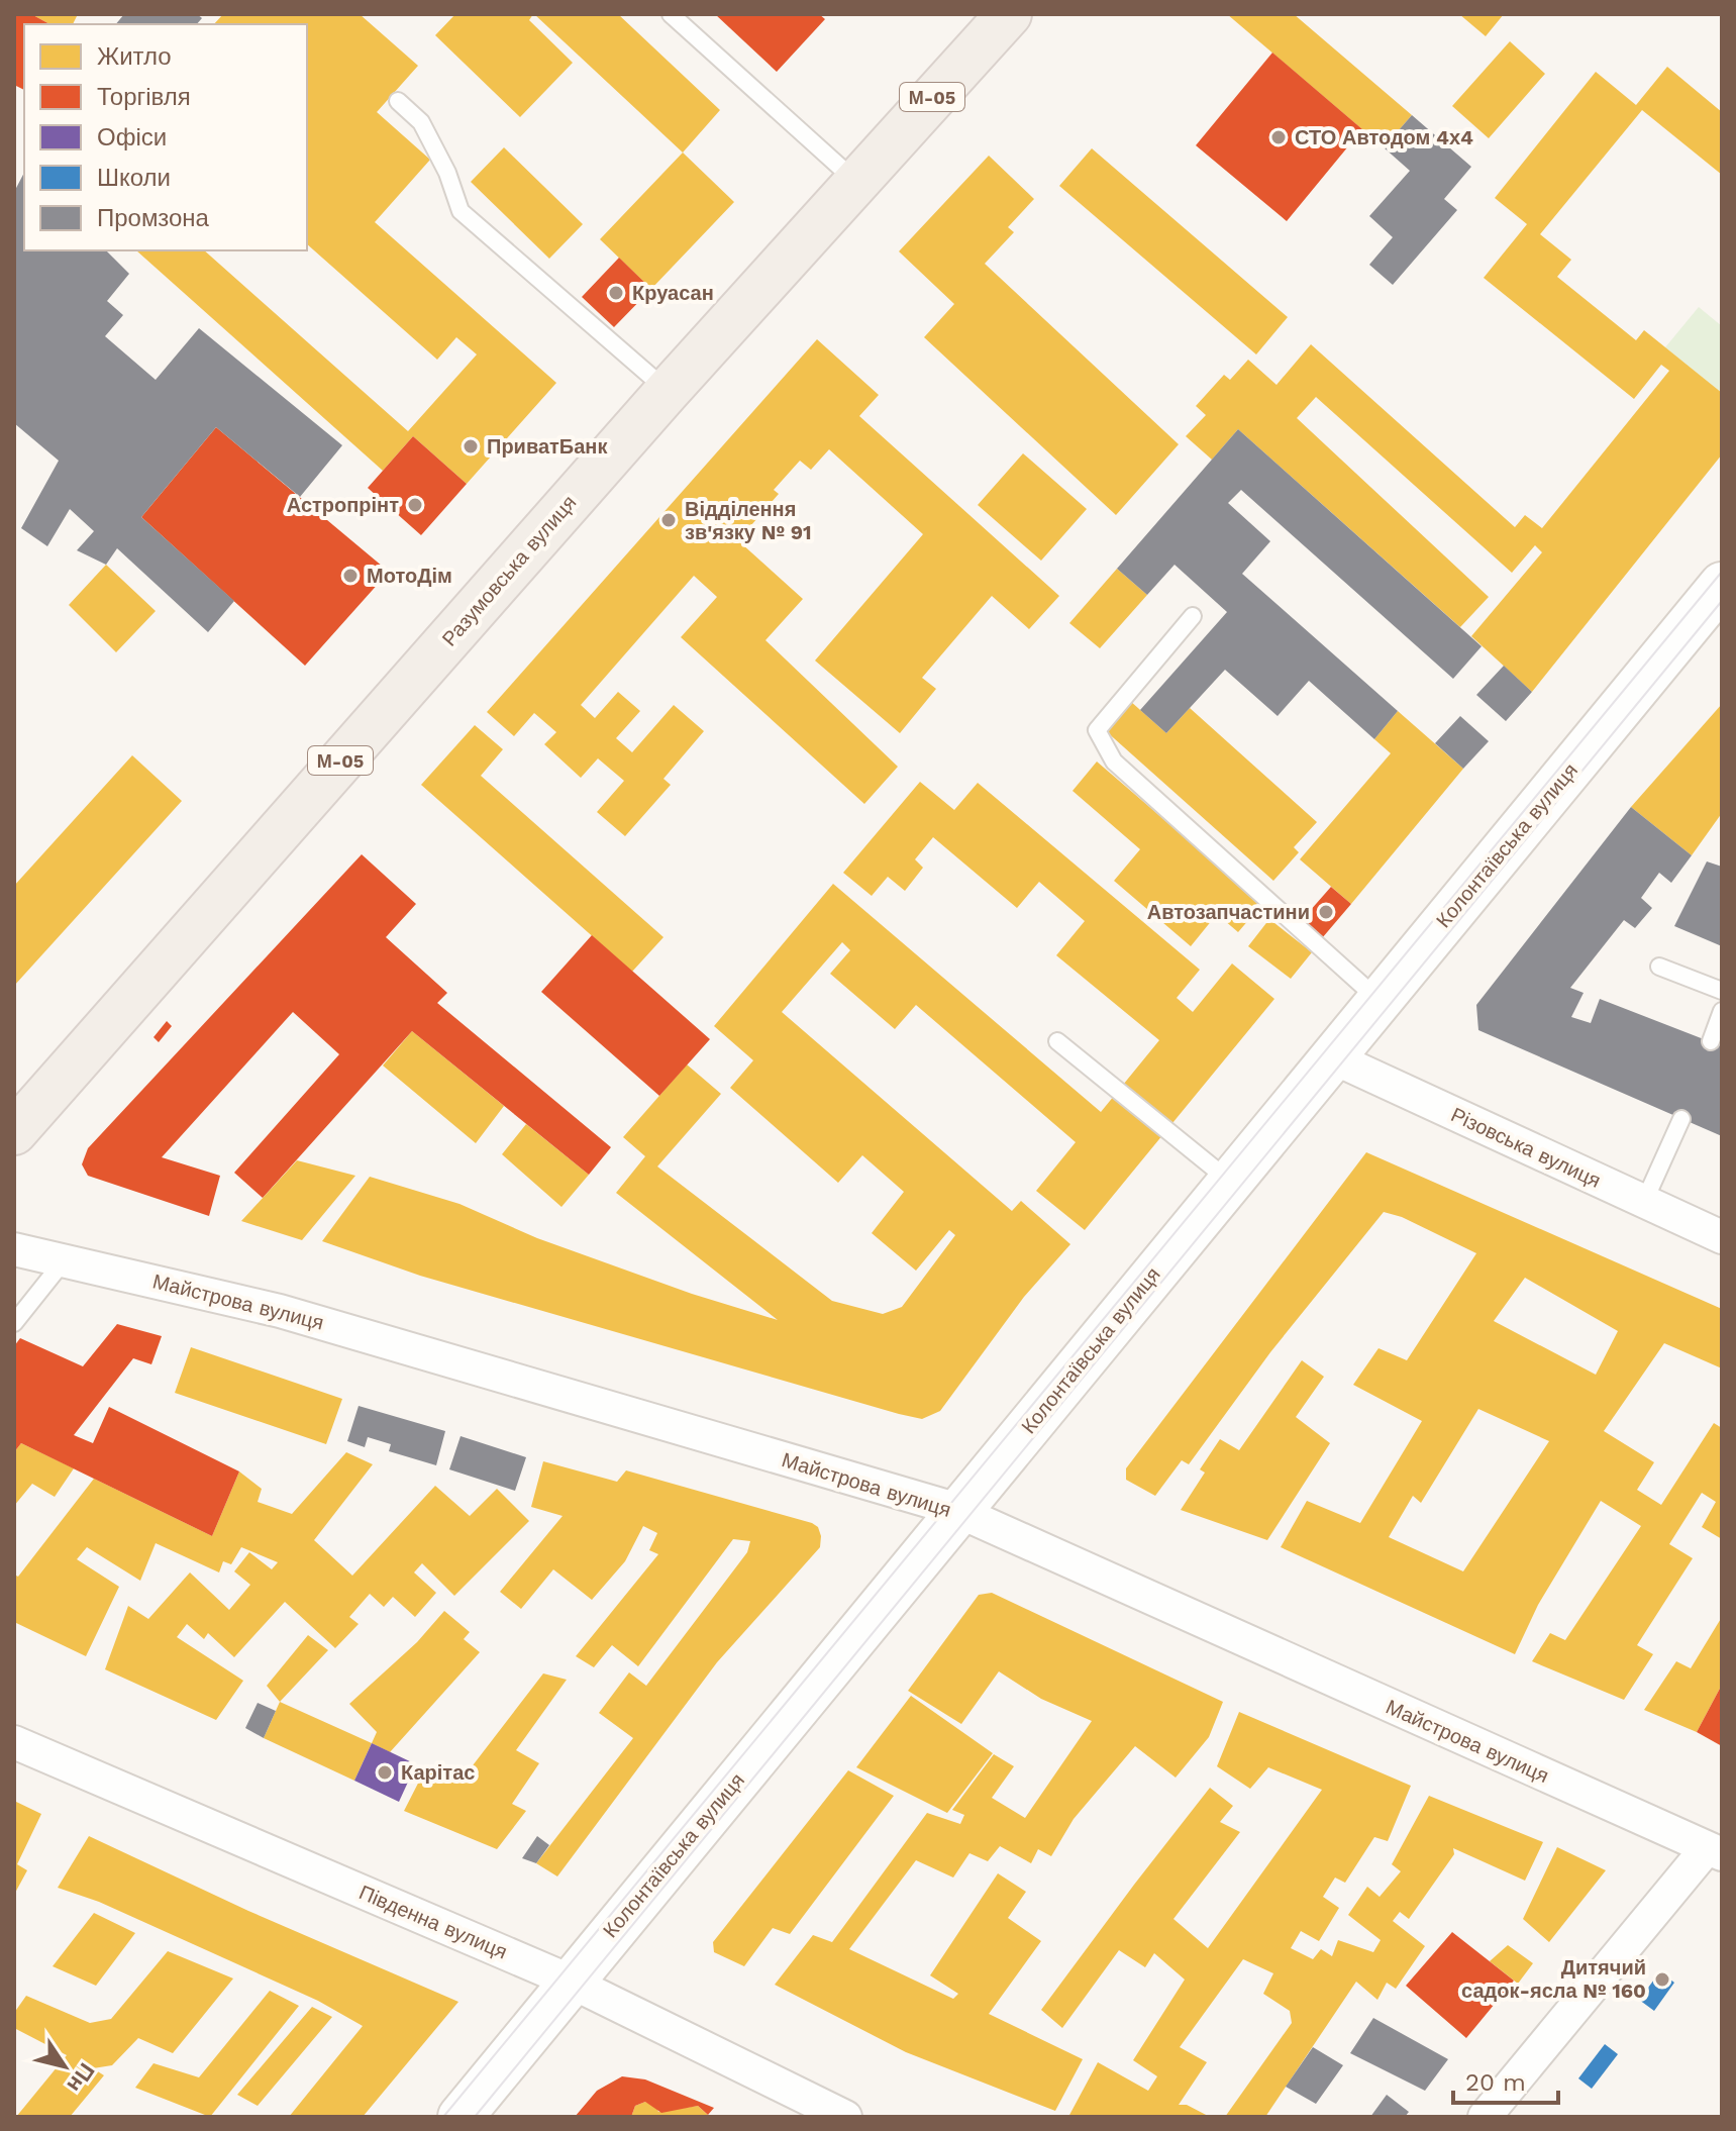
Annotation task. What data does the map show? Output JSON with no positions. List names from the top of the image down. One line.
{"streets":{"main road":["М-05","Разумовська вулиця","Колонтаївська вулиця"],"street":["Різовська вулиця","Майстрова вулиця","Південна вулиця"]},"crossings":[["Колонтаївська вулиця","Різовська вулиця"],["Колонтаївська вулиця","Майстрова вулиця"],["Колонтаївська вулиця","Південна вулиця"]],"places":["СТО Автодом 4х4","Круасан","ПриватБанк","Астропрінт","Відділення зв'язку № 91","МотоДім","Автозапчастини","Карітас","Дитячий садок-ясла № 160"],"legend":["Житло","Торгівля","Офіси","Школи","Промзона"],"scale_bar":"20 m","north":"bottom right"}
